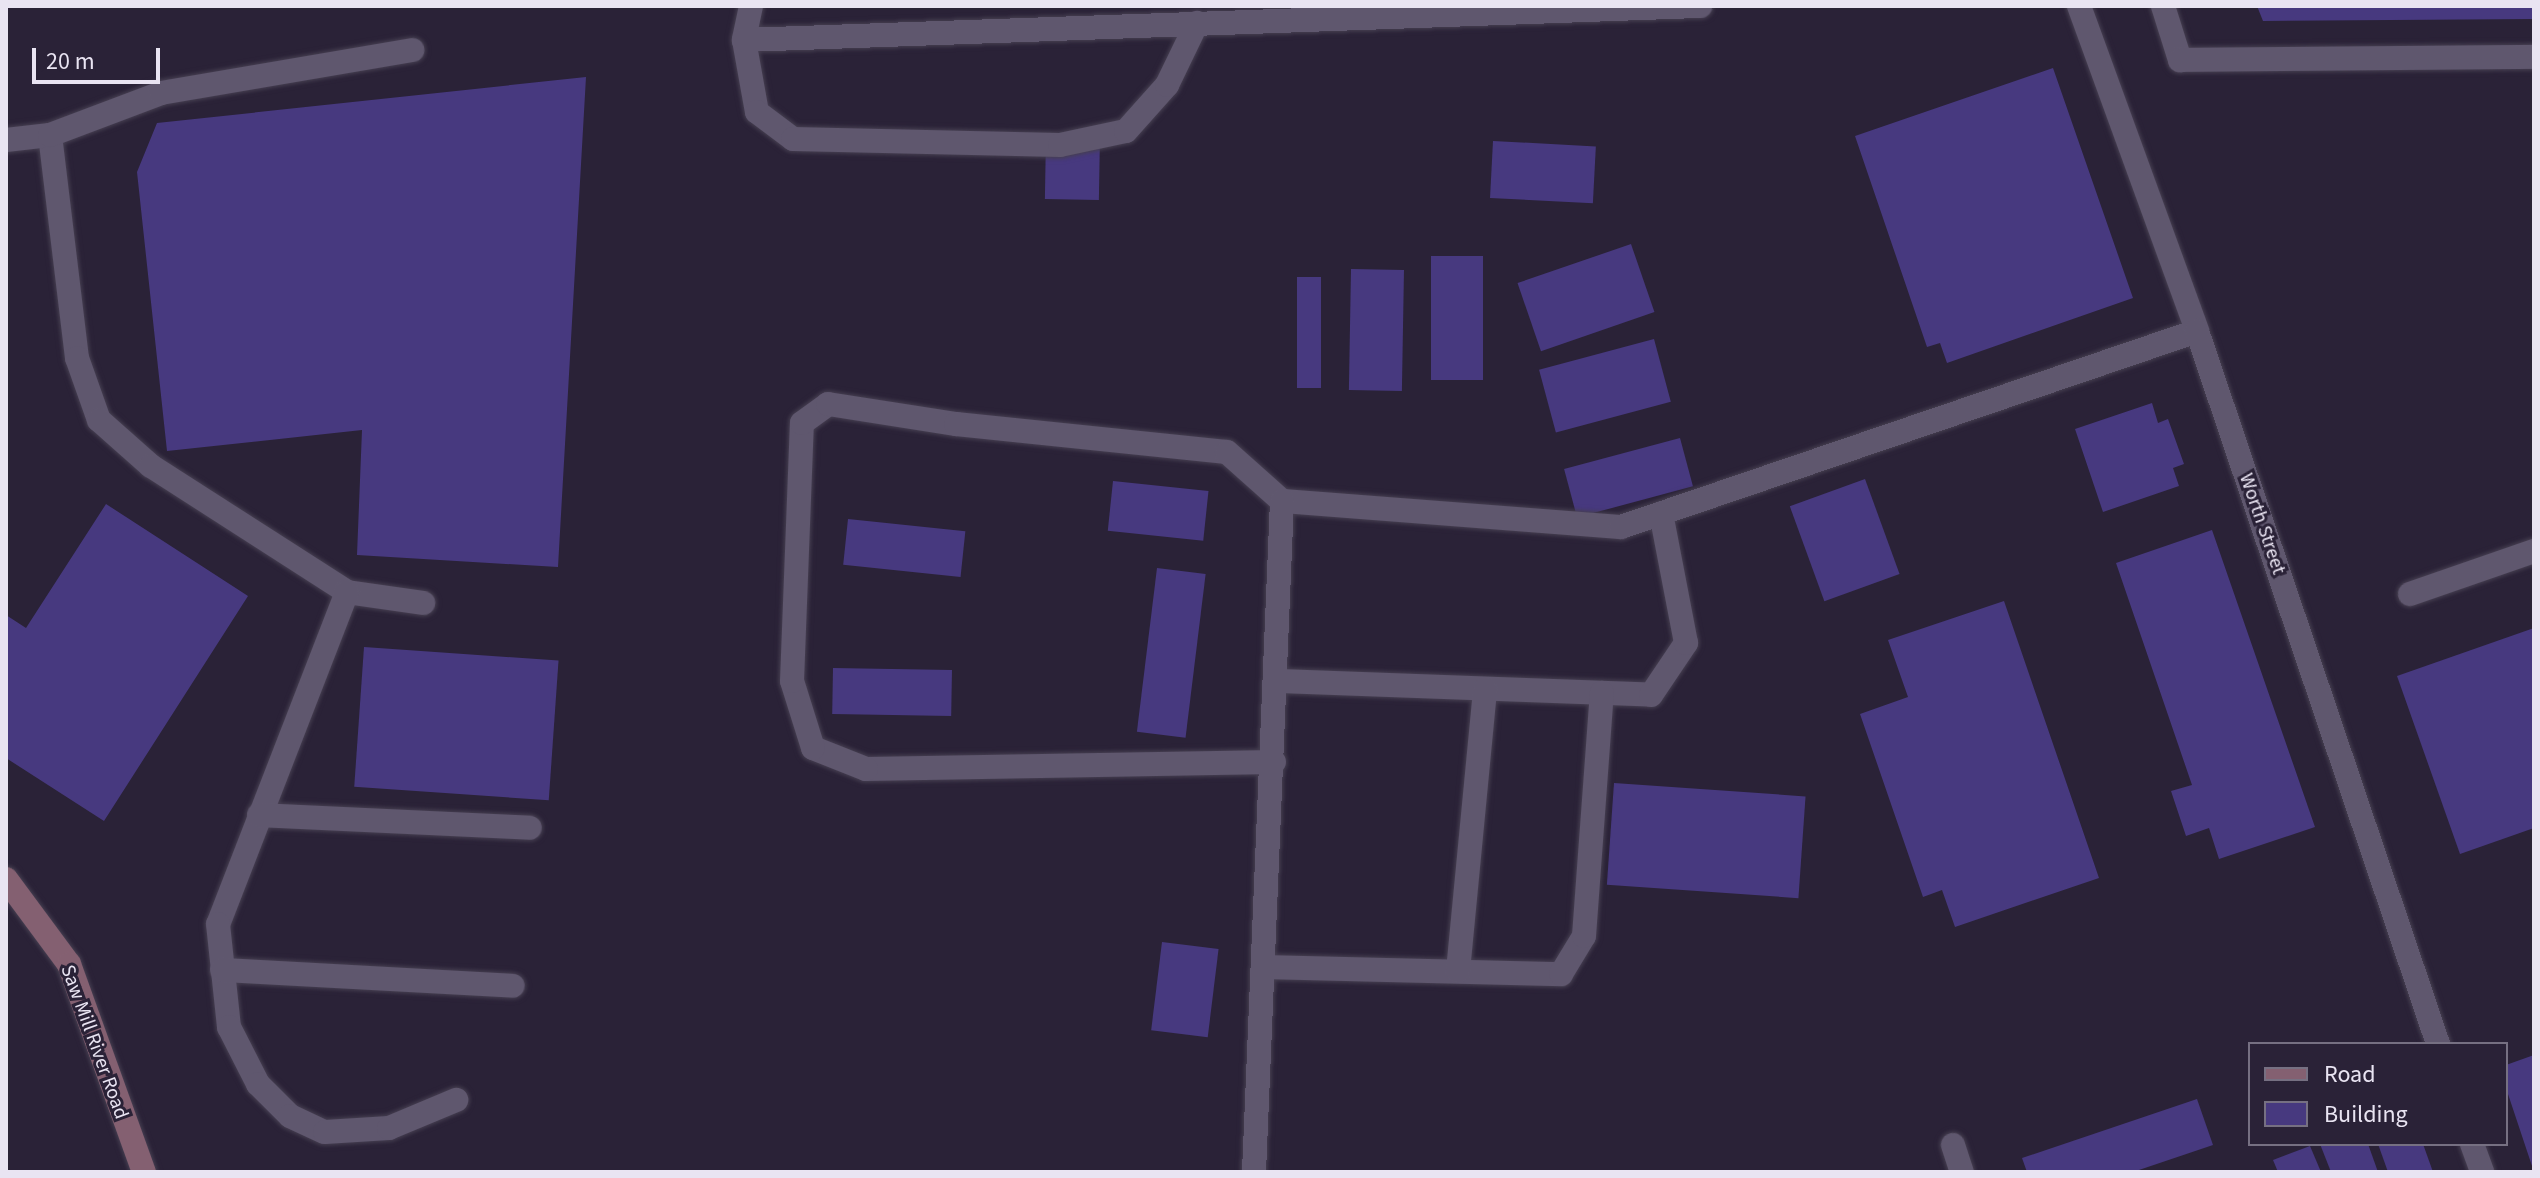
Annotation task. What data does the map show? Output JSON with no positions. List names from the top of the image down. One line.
{"streets":{"main road":["Saw Mill River Road"],"street":["Worth Street"]},"legend":["Road","Building"],"scale_bar":"20 m"}
